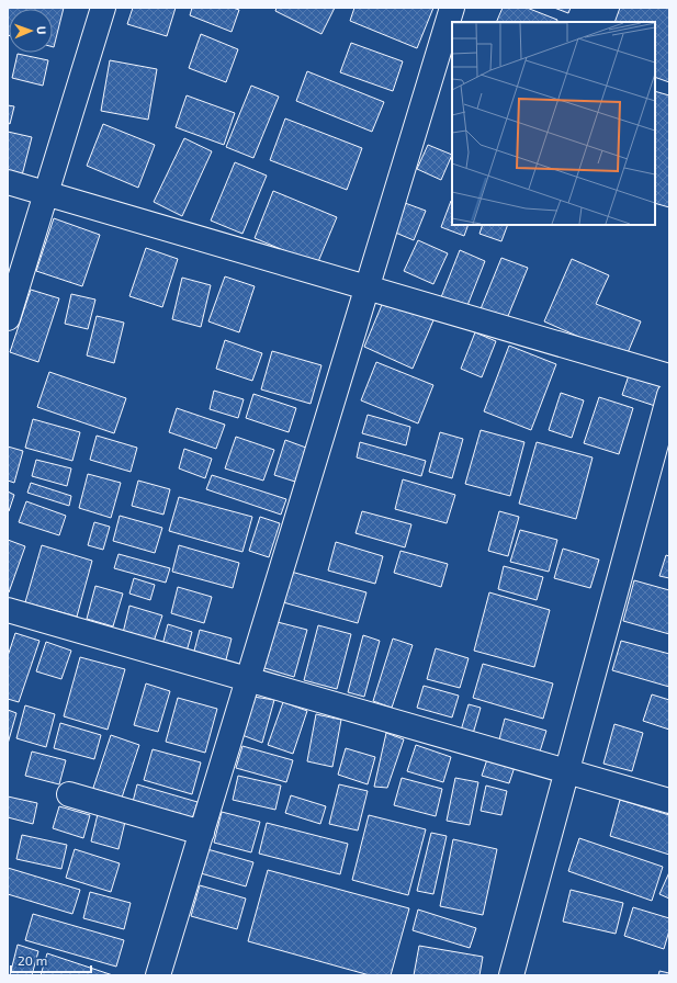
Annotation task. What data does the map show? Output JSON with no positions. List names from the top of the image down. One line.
{"scale_bar":"20 m","north":"right"}
